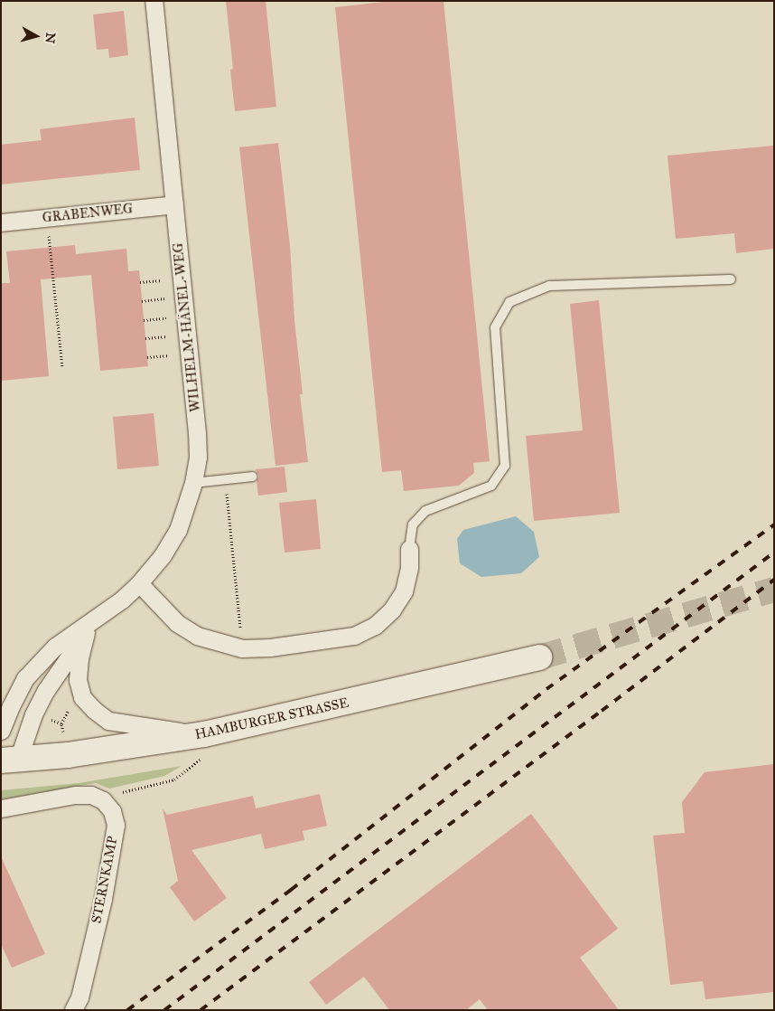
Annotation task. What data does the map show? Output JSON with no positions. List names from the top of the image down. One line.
{"streets":{"main road":["HAMBURGER STRASSE"],"street":["GRABENWEG","WILHELM-HÄNEL-WEG","STERNKAMP"]},"crossings":[["GRABENWEG","WILHELM-HÄNEL-WEG"],["WILHELM-HÄNEL-WEG","HAMBURGER STRASSE"]],"north":"right"}
